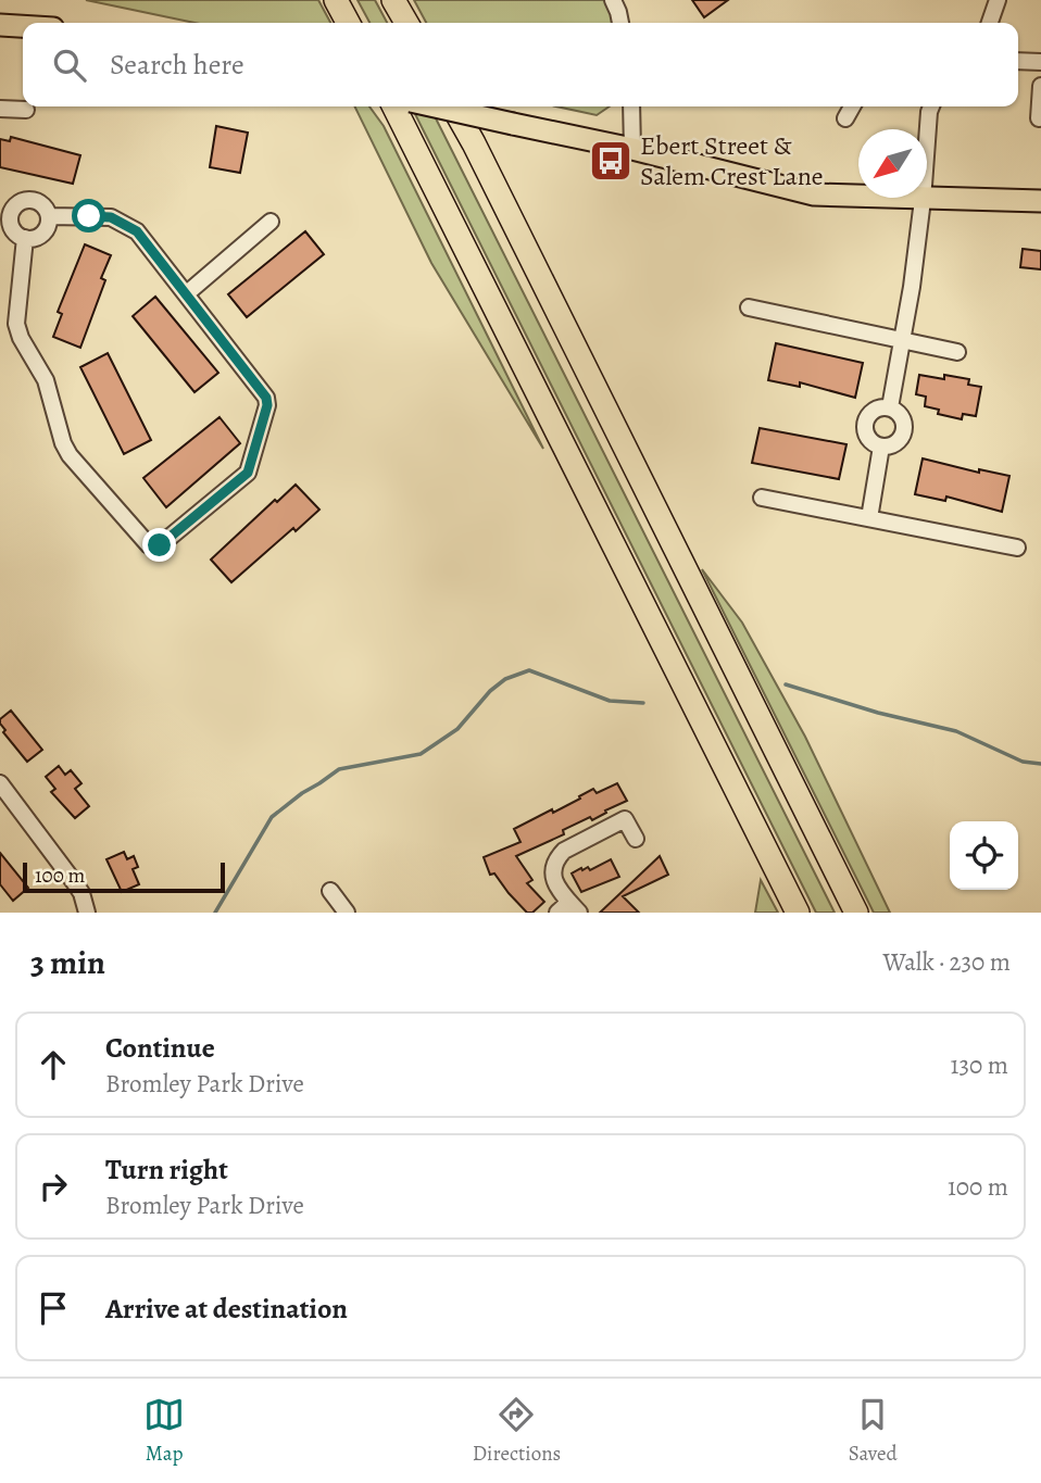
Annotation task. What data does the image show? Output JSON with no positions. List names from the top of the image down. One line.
{"places":{"bus stop":["Ebert Street & Salem Crest Lane"]},"scale_bar":"100 m","north":"bottom left","page":{"search":"Search here","scale":"100 m","heading":["3 min","Walk · 230 m"],"list":[["Continue","Bromley Park Drive","130 m"],["Turn right","Bromley Park Drive","100 m"],"Arrive at destination"],"nav":["Map","Directions","Saved"]}}
